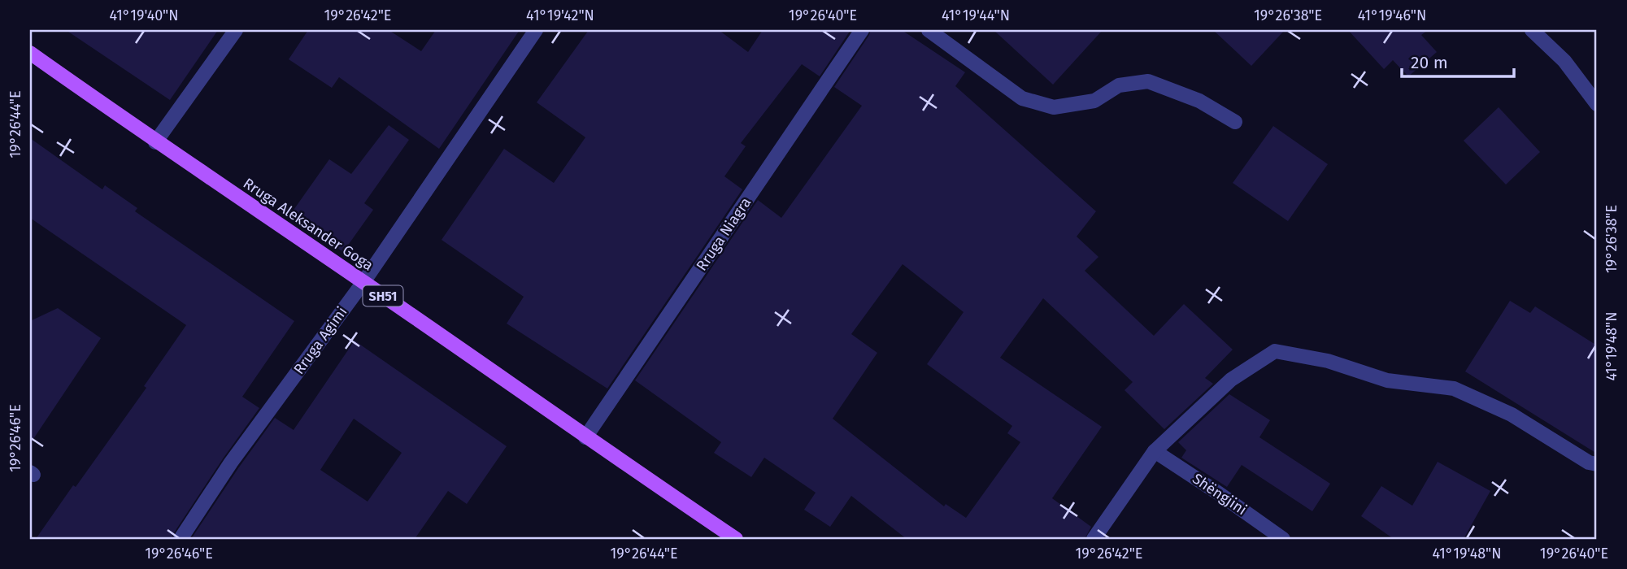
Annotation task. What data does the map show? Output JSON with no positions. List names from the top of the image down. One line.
{"streets":{"main road":["Rruga Aleksander Goga","SH51"],"street":["Rruga Niagra","Rruga Agimi","Shëngjini"]},"crossings":[["Rruga Aleksander Goga","Rruga Niagra"],["Rruga Aleksander Goga","Rruga Agimi"]],"scale_bar":"20 m","coordinates":["41°19'40\"N","19°26'42\"E","41°19'42\"N","19°26'40\"E","41°19'44\"N","19°26'38\"E","41°19'46\"N","19°26'44\"E","41°19'48\"N","19°26'46\"E"]}
